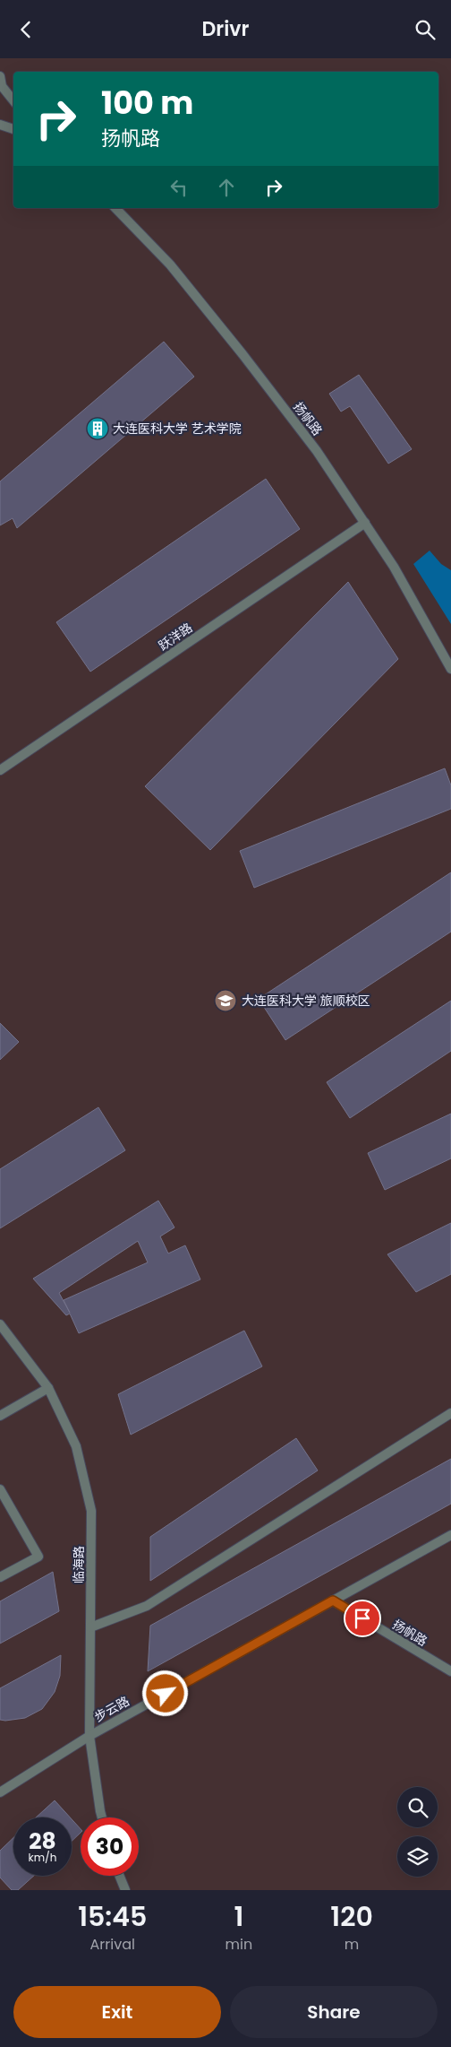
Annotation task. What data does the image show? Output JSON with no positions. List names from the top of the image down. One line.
{"streets":{"street":["扬帆路","跃洋路","临海路","步云路"]},"crossings":[["扬帆路","跃洋路"],["扬帆路","步云路"],["临海路","步云路"]],"places":{"building":["大连医科大学 艺术学院"],"school or university":["大连医科大学 旅顺校区"]},"page":{"header":"Drivr","turn":["100 m","扬帆路"],"speed":"28 km/h","limit":"30","eta":["15:45","Arrival","1","min","120","m"],"buttons":["Exit","Share"]}}
